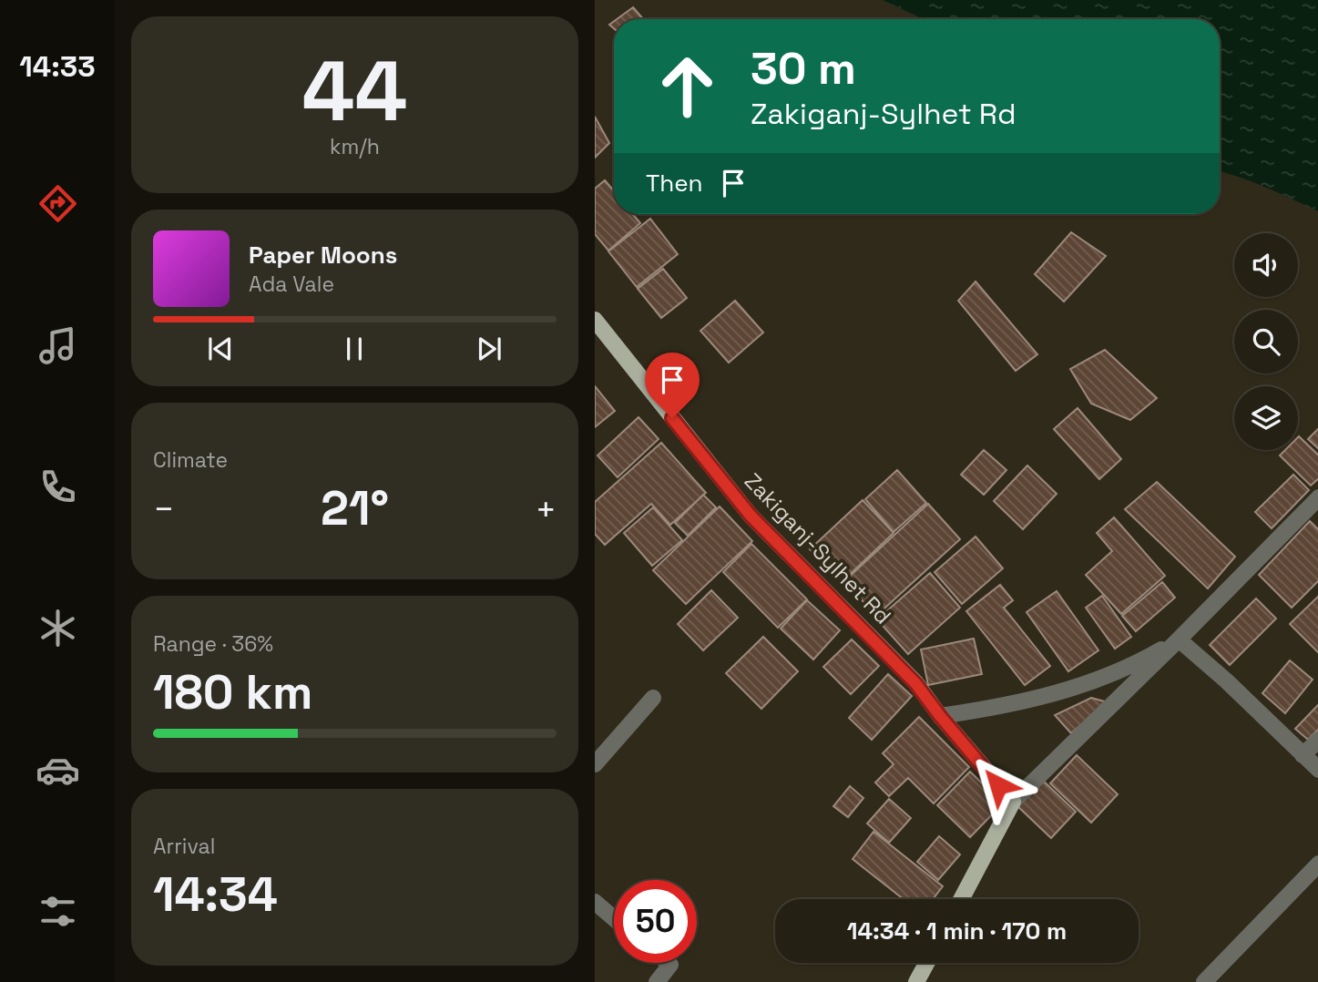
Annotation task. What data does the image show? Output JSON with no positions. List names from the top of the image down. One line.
{"streets":{"main road":["Zakiganj-Sylhet Rd"]},"page":{"tabs":"14:33","tile":[["44","km/h"],"Climate",["Range · 36%","180 km"],["Arrival","14:34"]],"turn":["30 m","Zakiganj-Sylhet Rd"],"then":"Then","song":["Paper Moons","Ada Vale"],"heat":["−","21°","+"],"limit":"50","trip":"14:34 · 1 min · 170 m"}}
